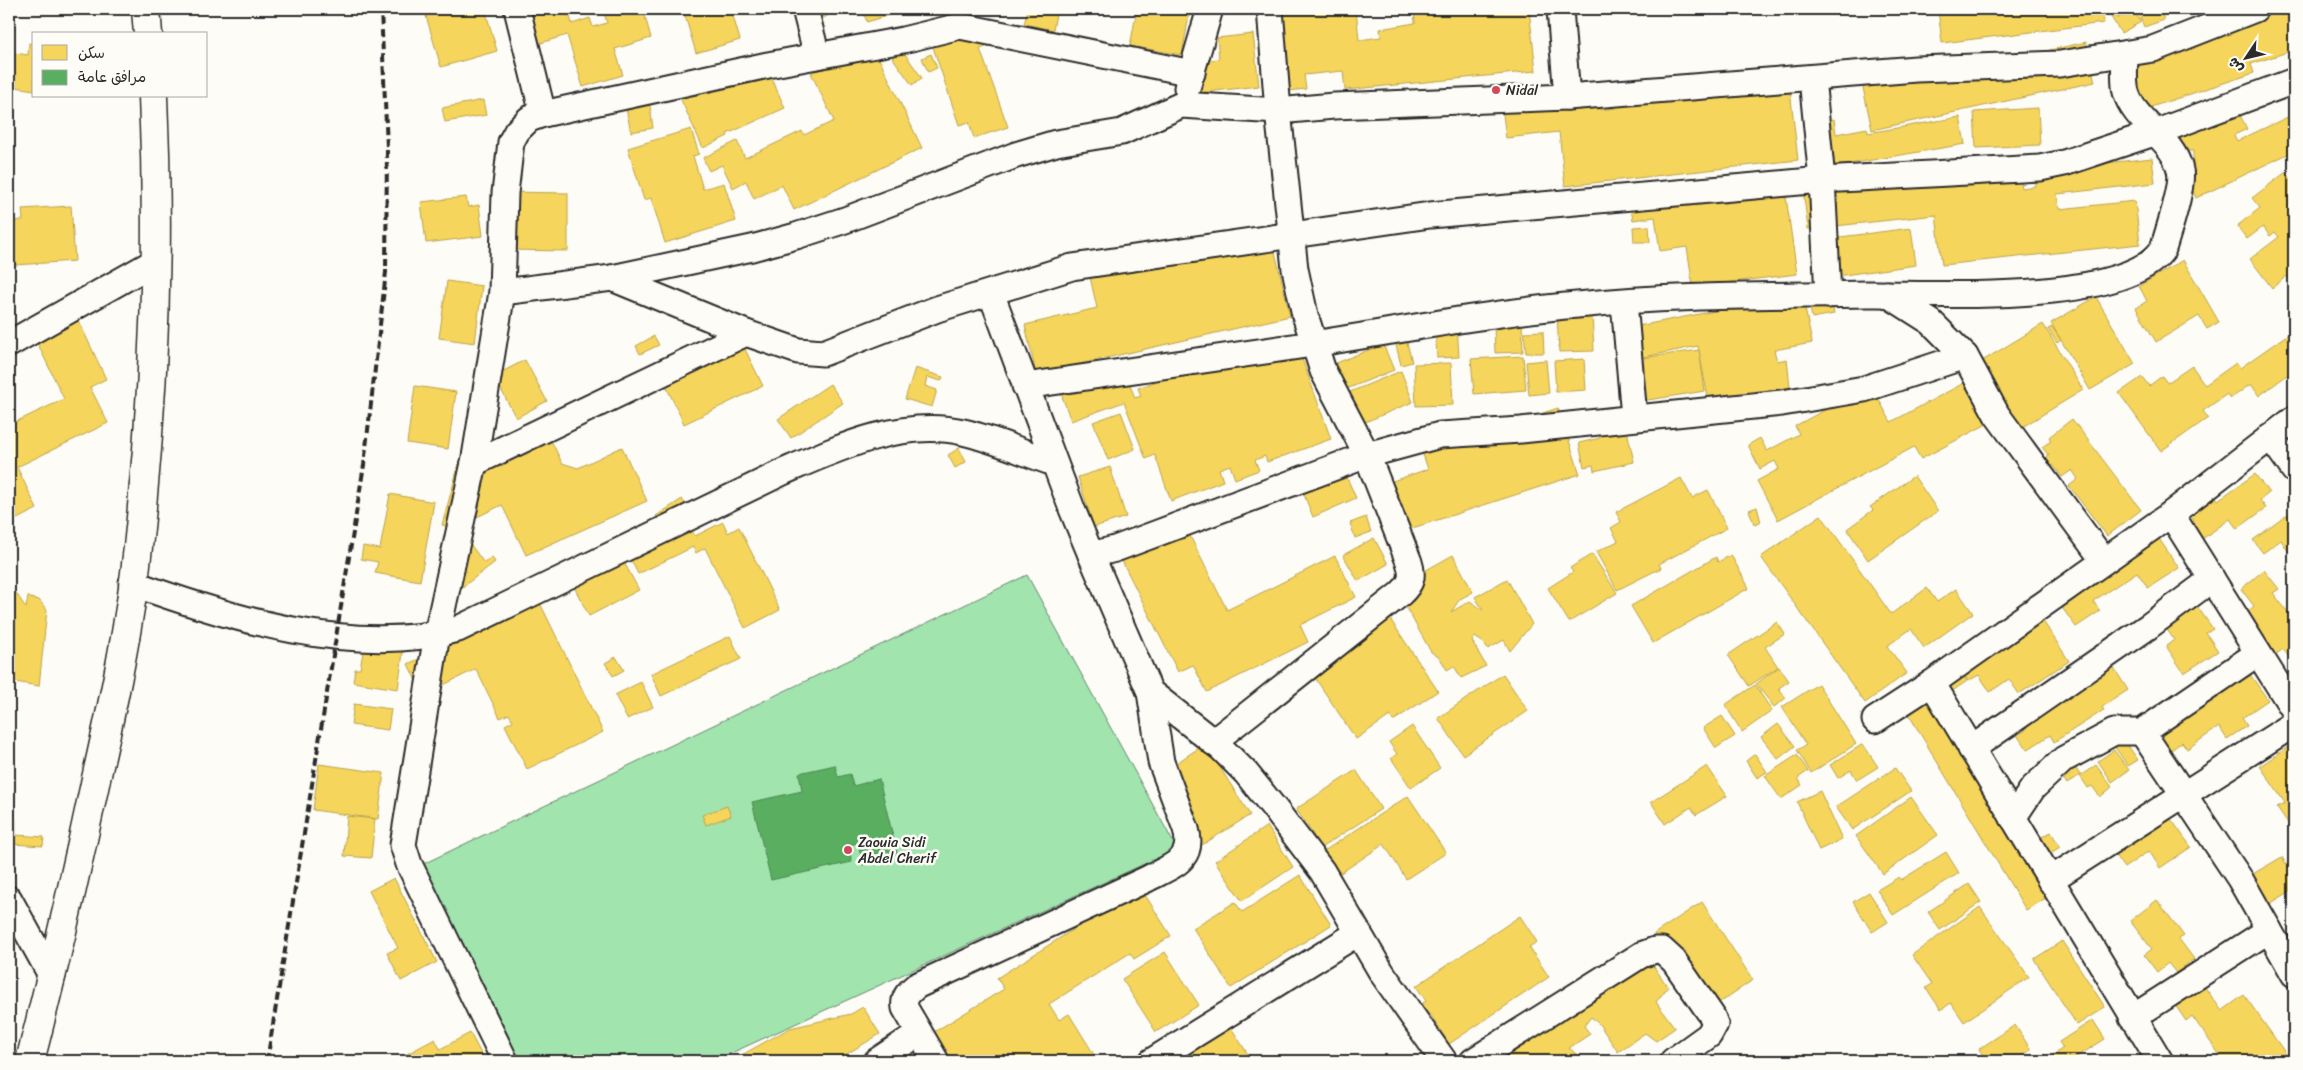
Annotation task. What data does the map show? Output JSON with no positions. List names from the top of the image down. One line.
{"places":["Nidal","Zaouia Sidi Abdel Cherif"],"legend":["سكن","مرافق عامة"],"north":"bottom left"}
